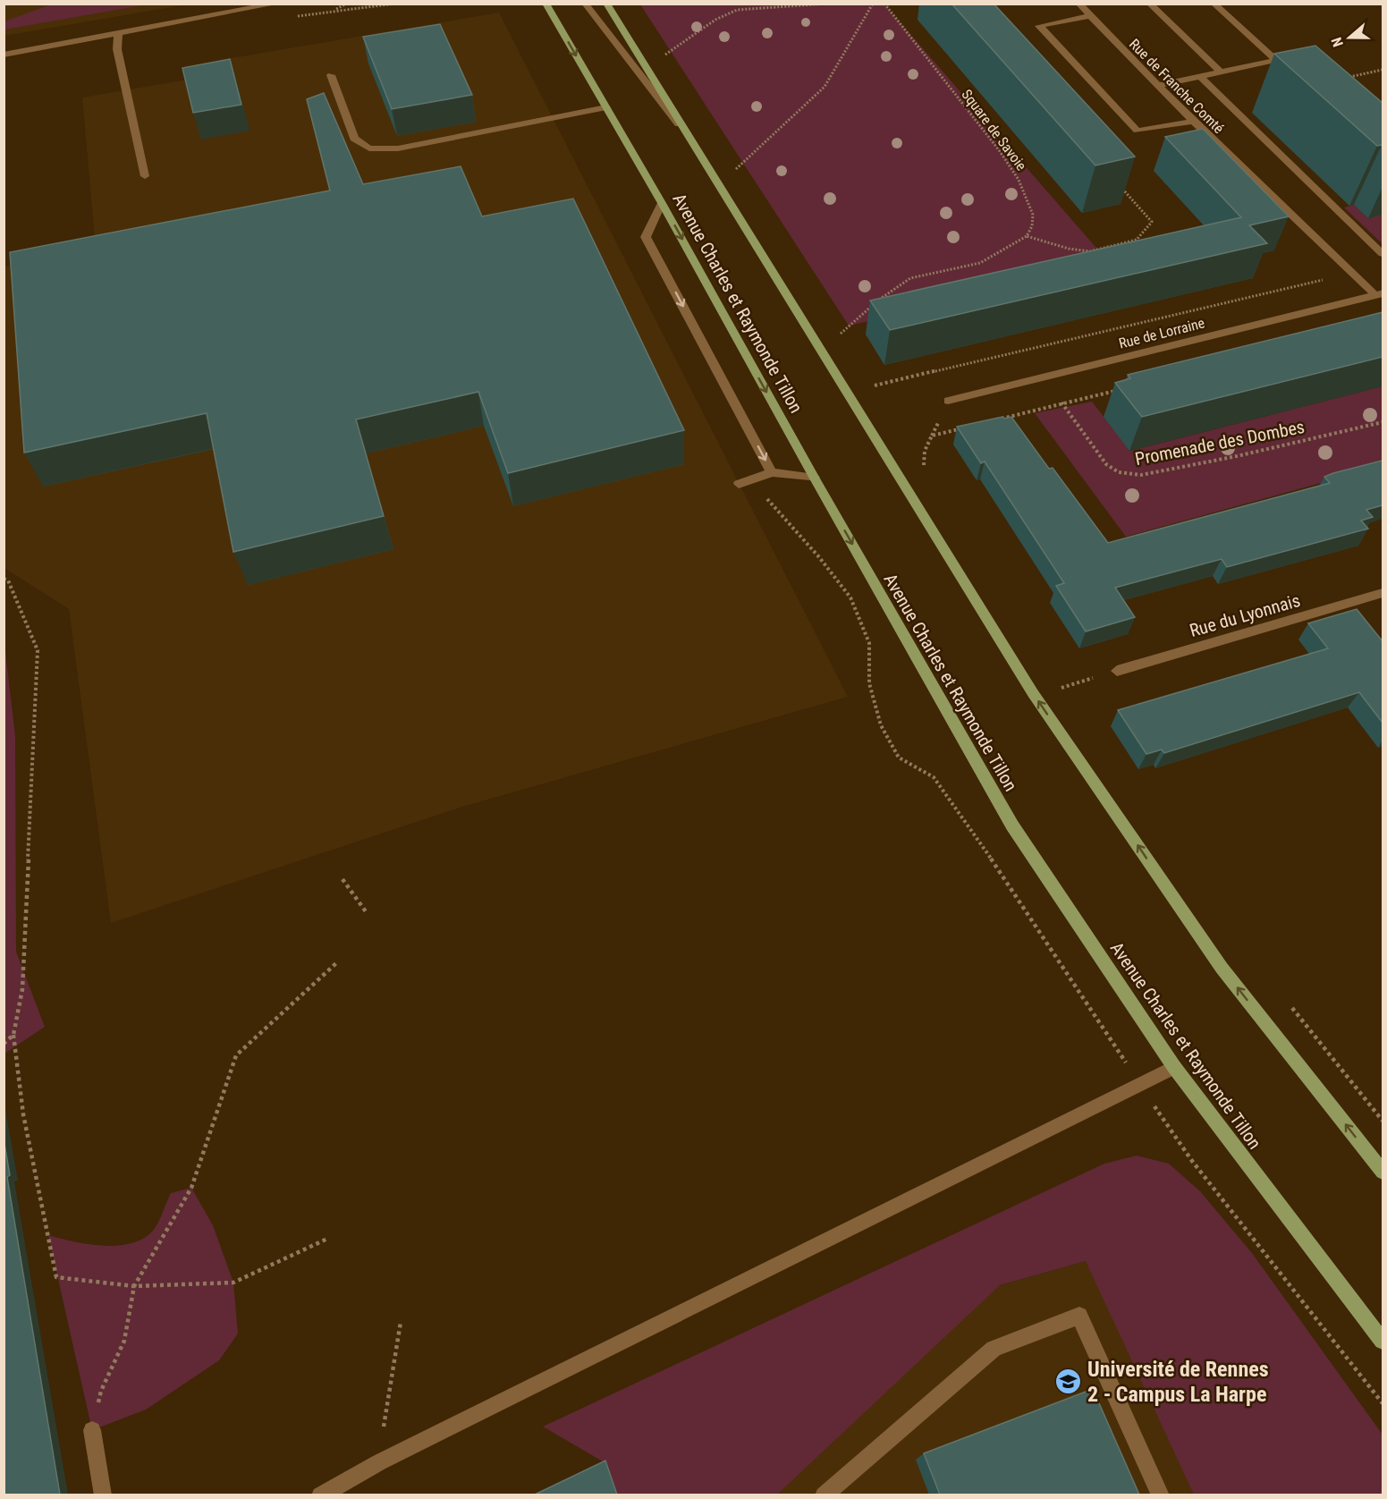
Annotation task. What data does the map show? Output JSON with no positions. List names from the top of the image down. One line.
{"streets":{"main road":["Avenue Charles et Raymonde Tillon"],"street":["Rue de Franche Comté","Rue de Lorraine","Rue du Lyonnais"],"path":["Square de Savoie","Promenade des Dombes"]},"crossings":[["Rue de Franche Comté","Rue de Lorraine"],["Rue de Lorraine","Promenade des Dombes"]],"places":{"school or university":["Université de Rennes 2 - Campus La Harpe"]},"north":"left"}
